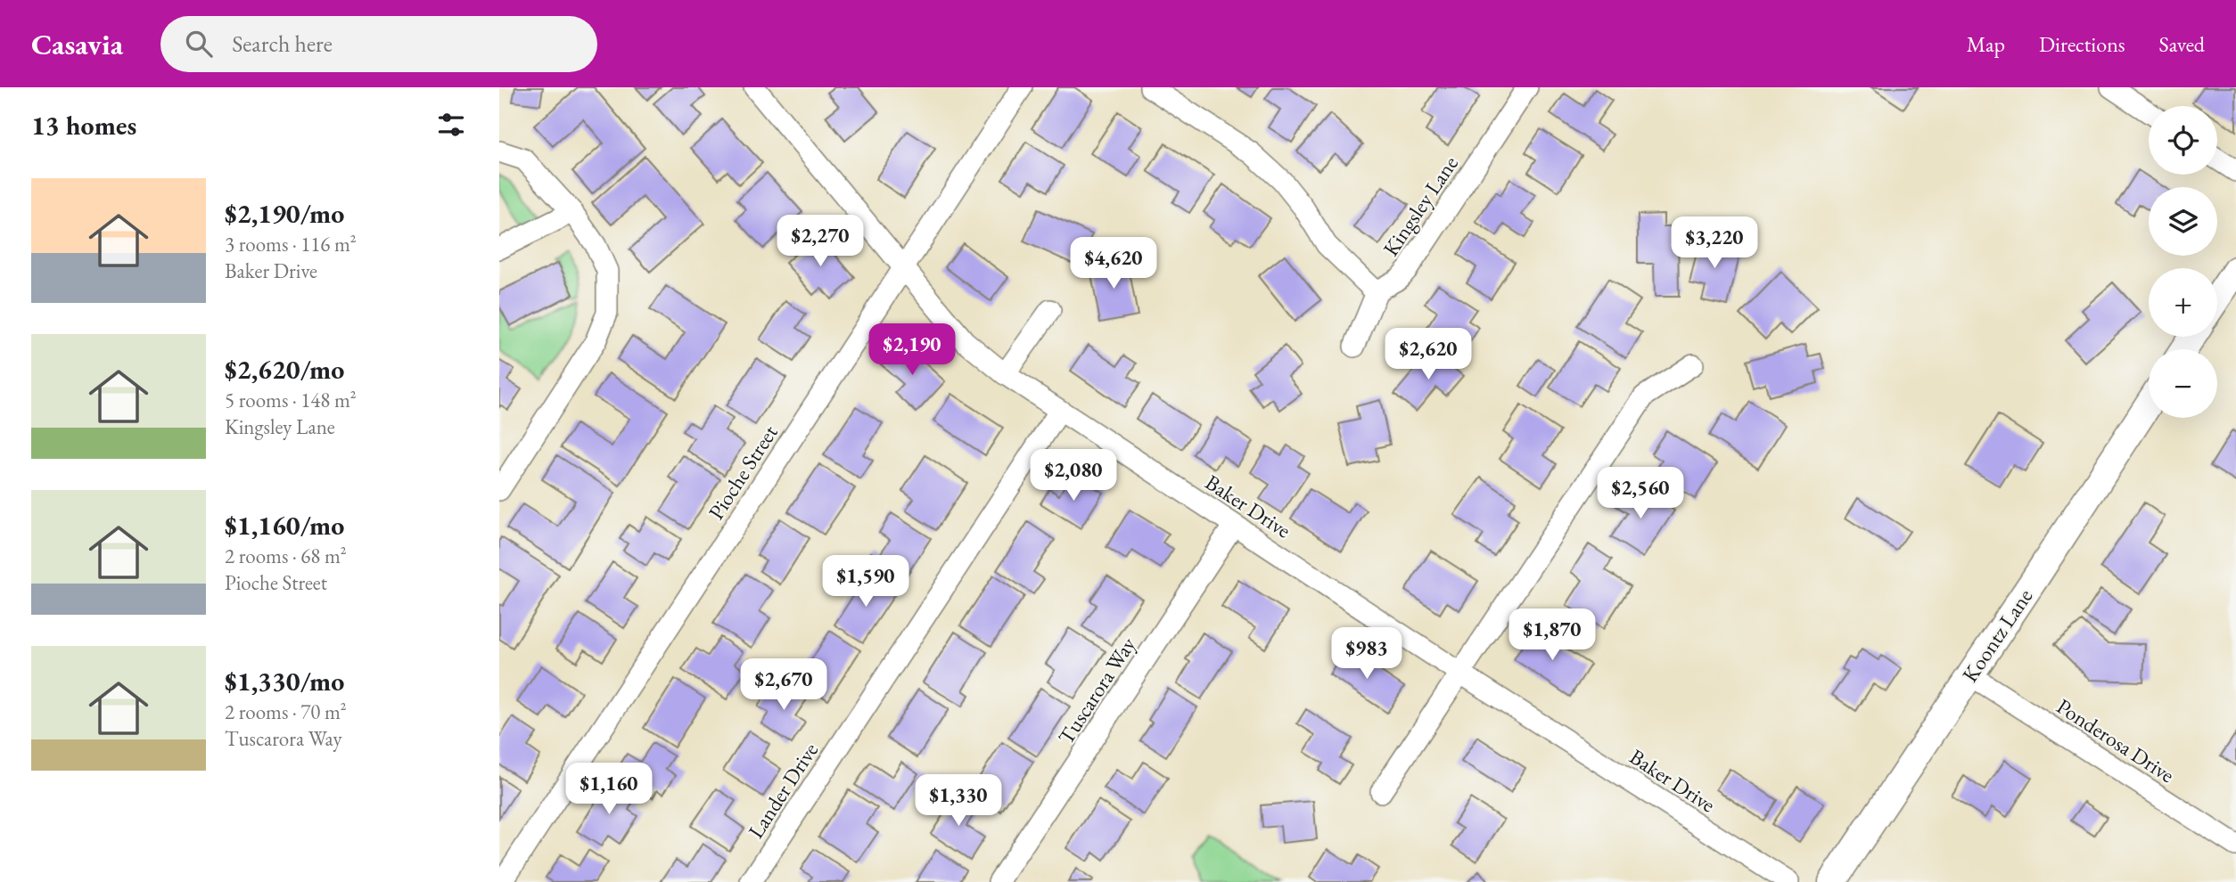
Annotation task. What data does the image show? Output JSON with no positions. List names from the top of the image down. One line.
{"streets":{"street":["Kingsley Lane","Pioche Street","Baker Drive","Koontz Lane","Tuscarora Way","Ponderosa Drive","Lander Drive"]},"crossings":[["Pioche Street","Baker Drive"],["Baker Drive","Tuscarora Way"],["Baker Drive","Lander Drive"],["Koontz Lane","Ponderosa Drive"]],"page":{"header":"Casavia","search":"Search here","nav":["Map","Directions","Saved"],"heading":"13 homes","map_buttons":["+","−"],"list":[{"name":"$2,190/mo","note":"3 rooms · 116 m² · Baker Drive"},{"name":"$2,620/mo","note":"5 rooms · 148 m² · Kingsley Lane"},{"name":"$1,160/mo","note":"2 rooms · 68 m² · Pioche Street"},{"name":"$1,330/mo","note":"2 rooms · 70 m² · Tuscarora Way"}],"price":["$2,270","$3,220","$4,620","$2,190","$2,620","$2,080","$2,560","$1,590","$1,870","$983","$2,670","$1,160","$1,330"]}}
